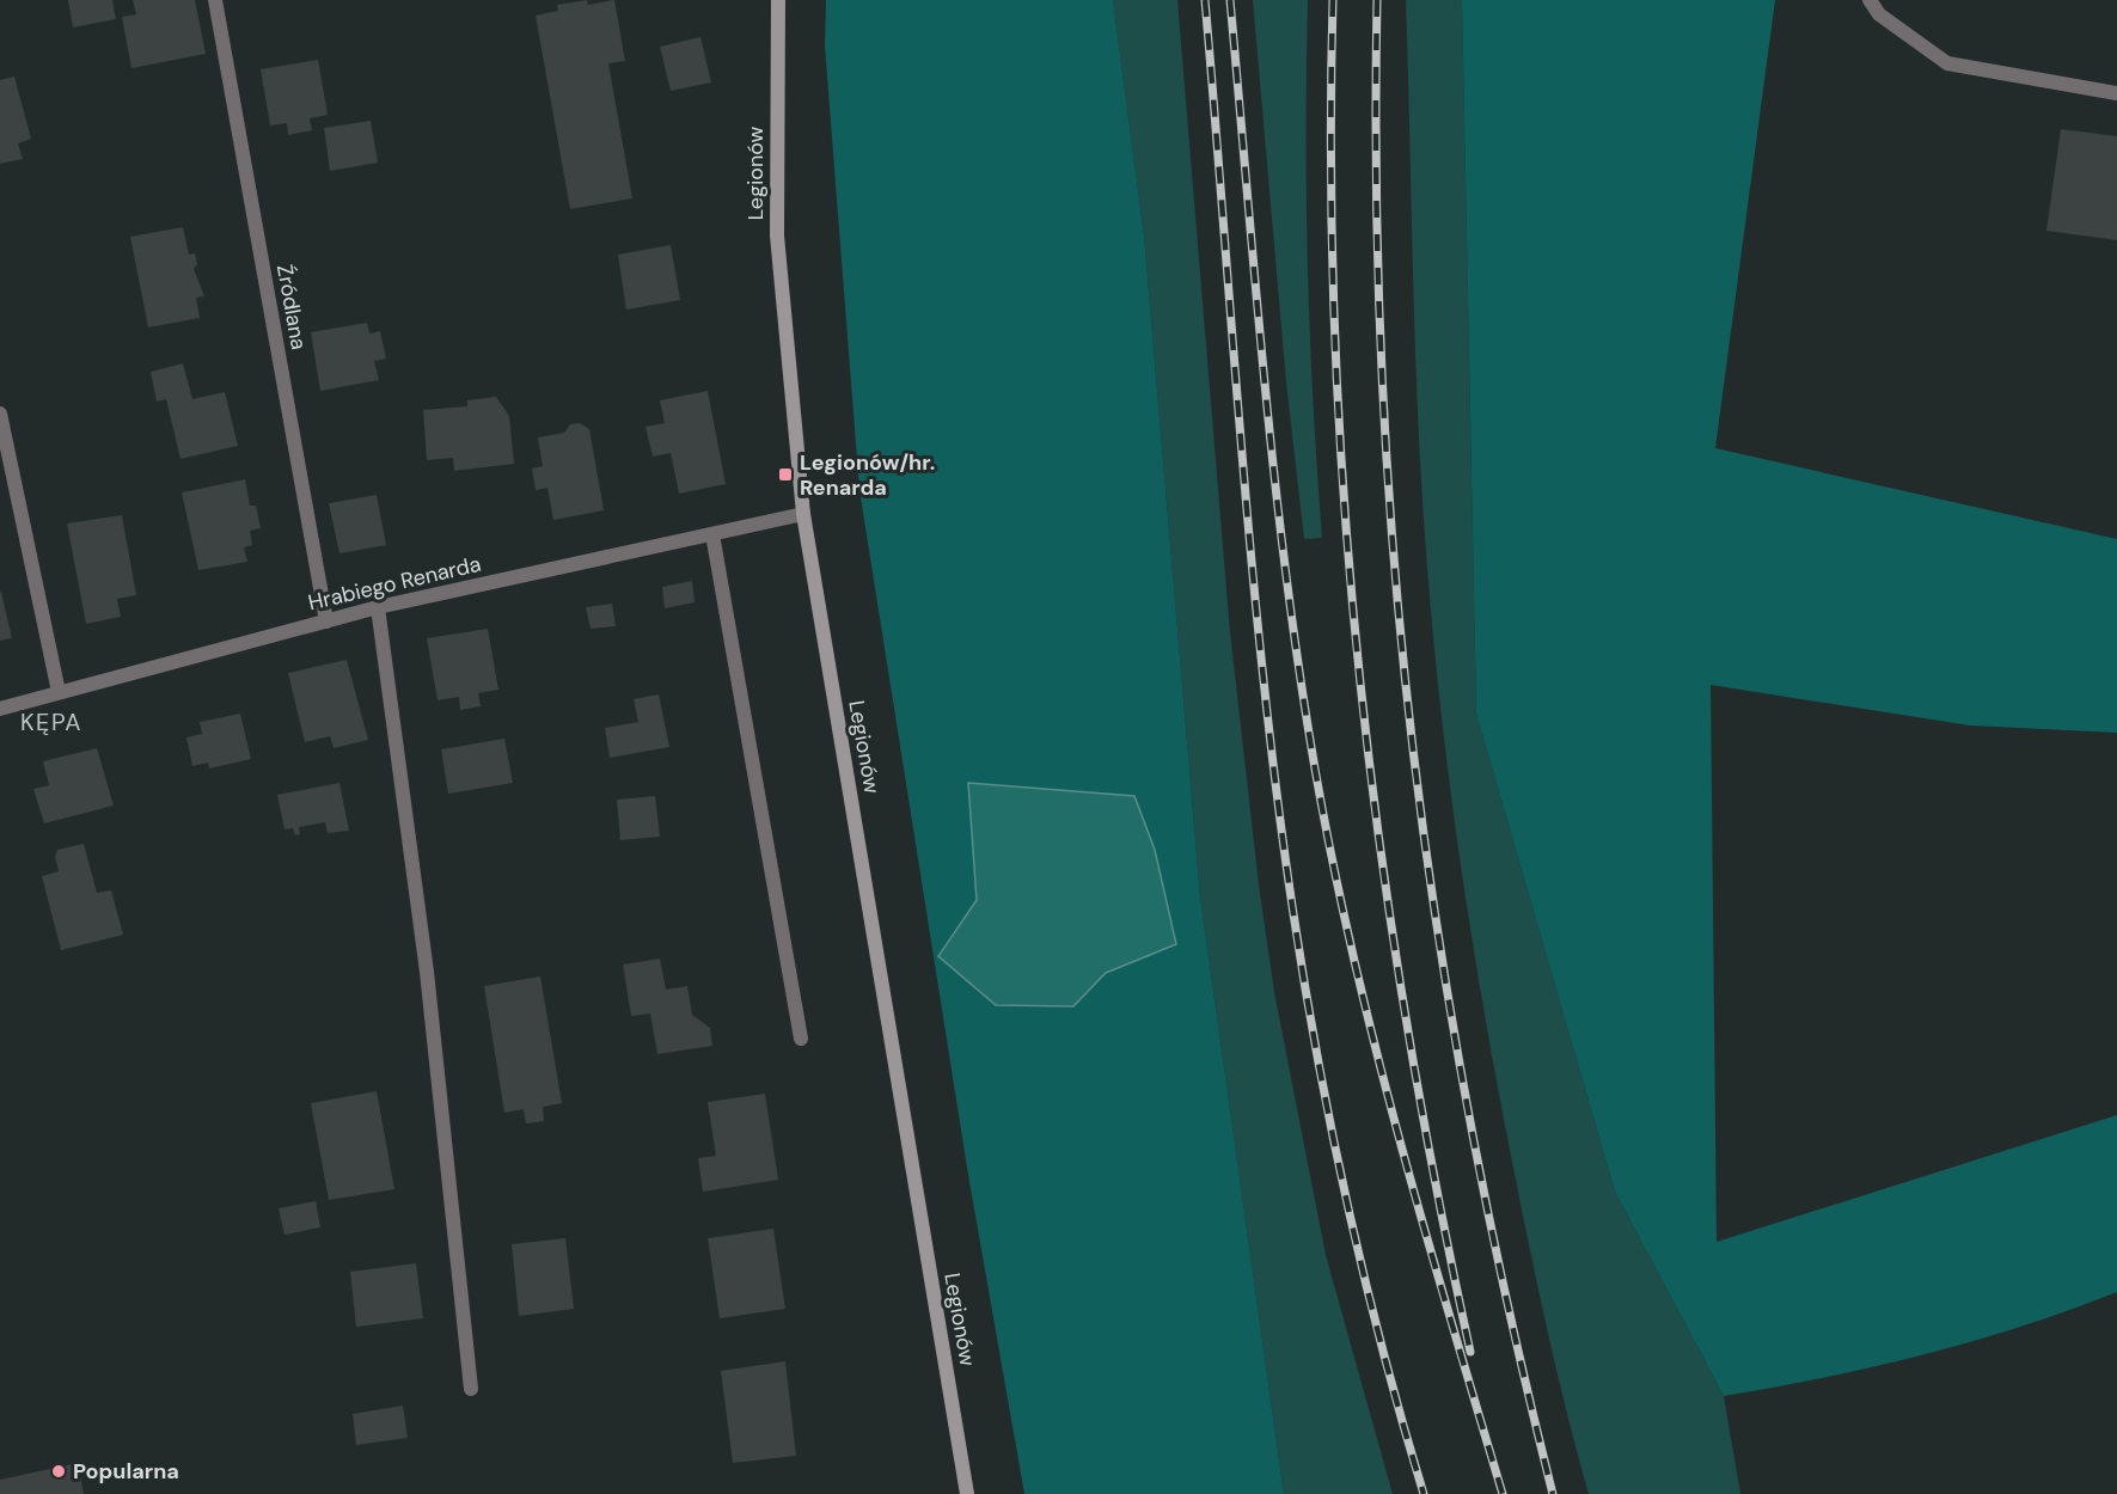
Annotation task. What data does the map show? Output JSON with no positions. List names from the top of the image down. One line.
{"streets":{"street":["Legionów","Źródlana","Hrabiego Renarda"]},"crossings":[["Legionów","Hrabiego Renarda"],["Źródlana","Hrabiego Renarda"]],"districts":["KĘPA"],"places":{"transit":["Legionów/hr. Renarda"],"other":["Popularna"]}}
